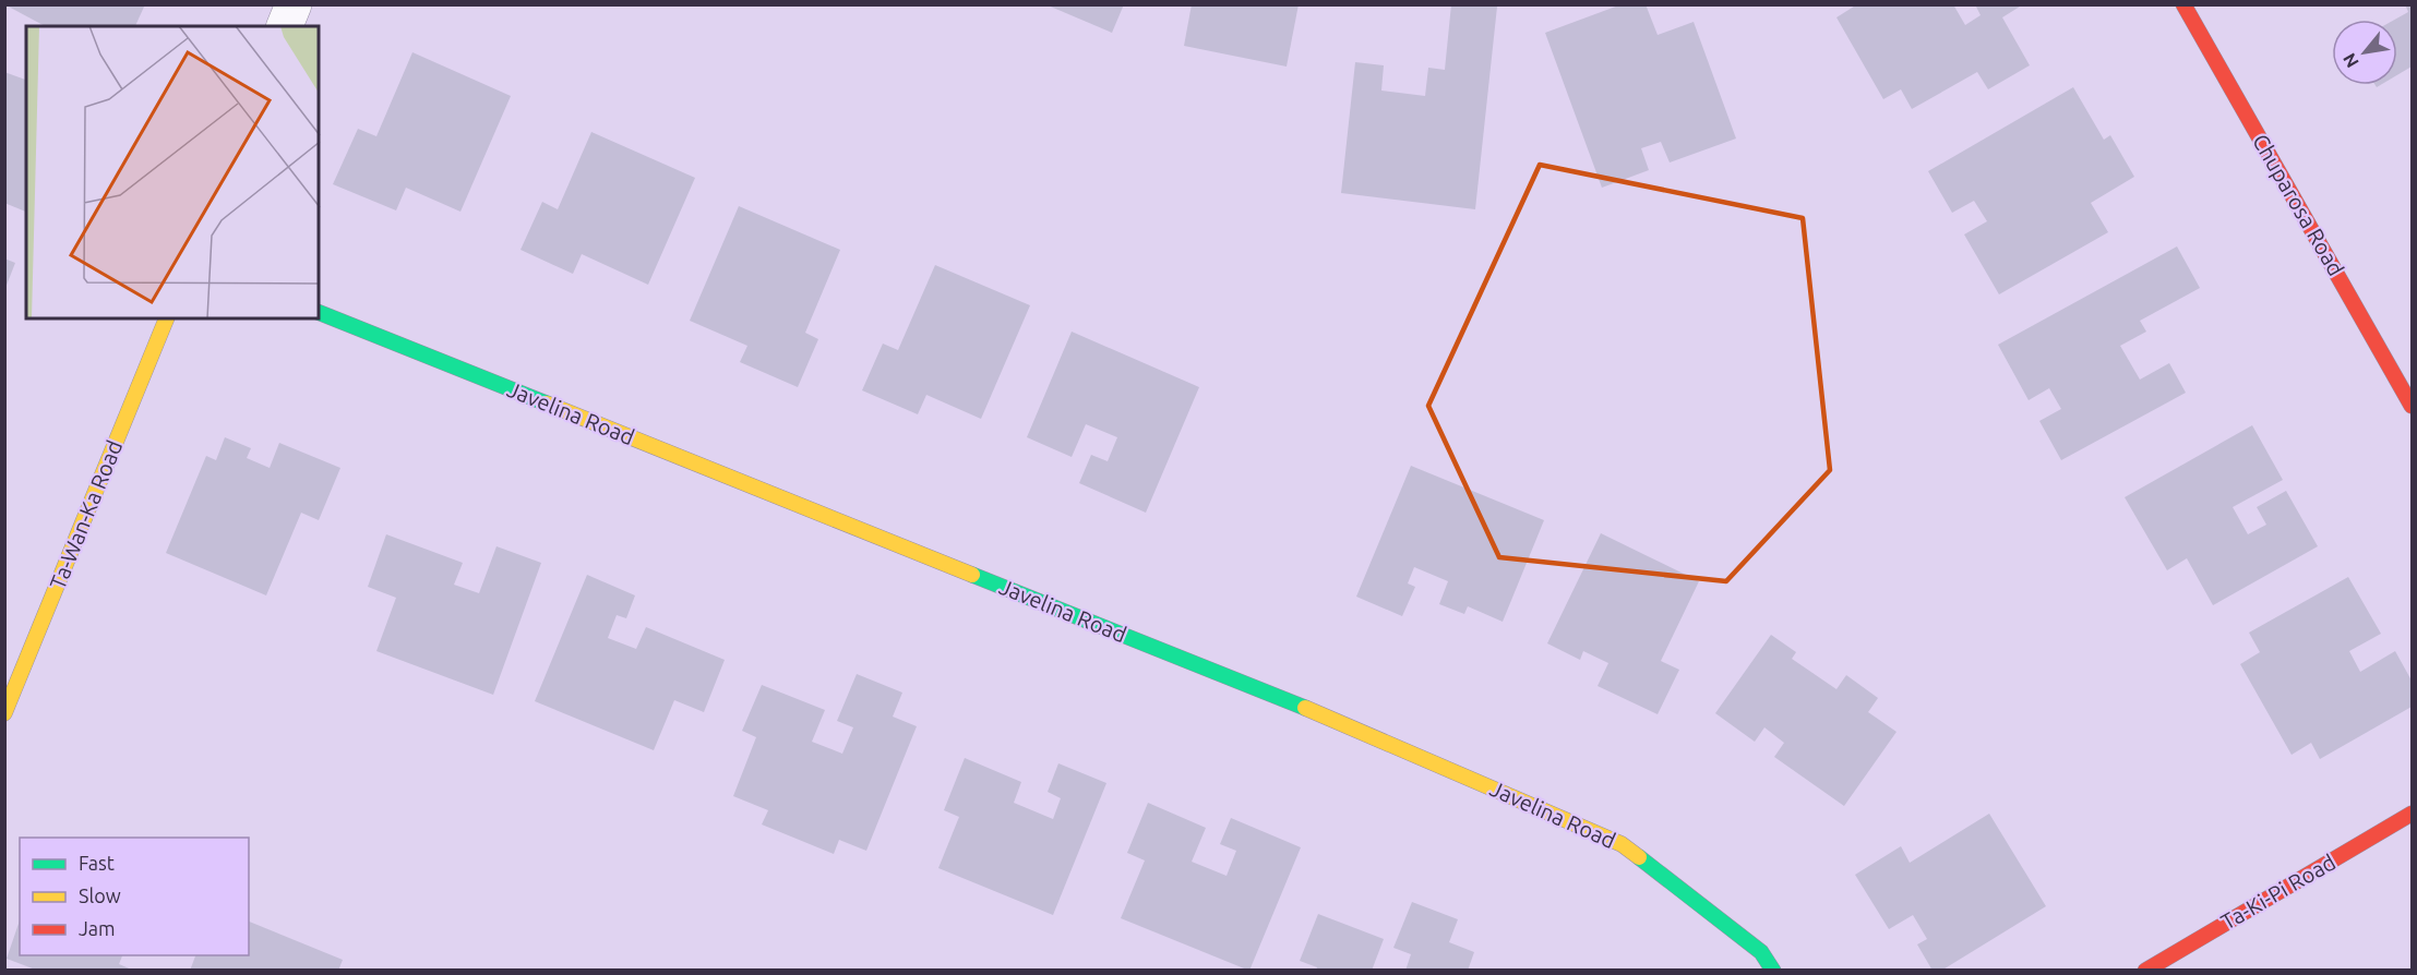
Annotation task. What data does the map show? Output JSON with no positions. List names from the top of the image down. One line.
{"streets":{"street":["Chuparosa Road","Javelina Road","Ta-Wan-Ka Road","Ta-Ki-Pi Road"]},"legend":["Fast","Slow","Jam"],"north":"bottom left"}
